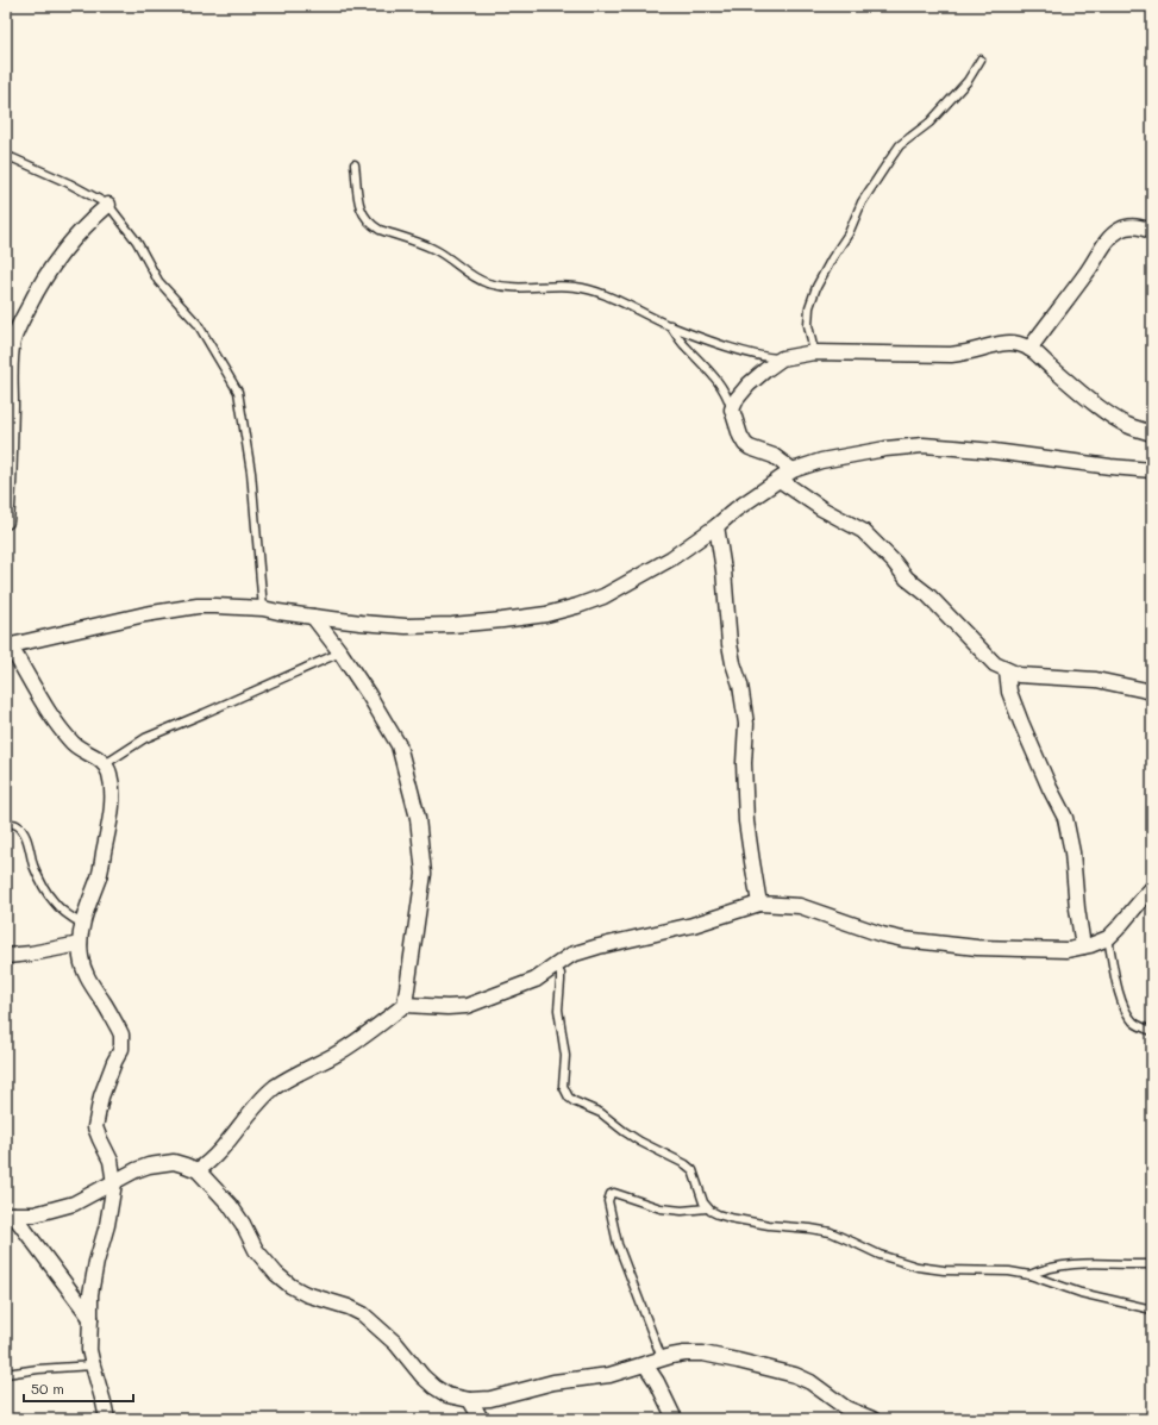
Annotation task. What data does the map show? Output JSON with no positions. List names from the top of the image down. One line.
{"scale_bar":"50 m"}
